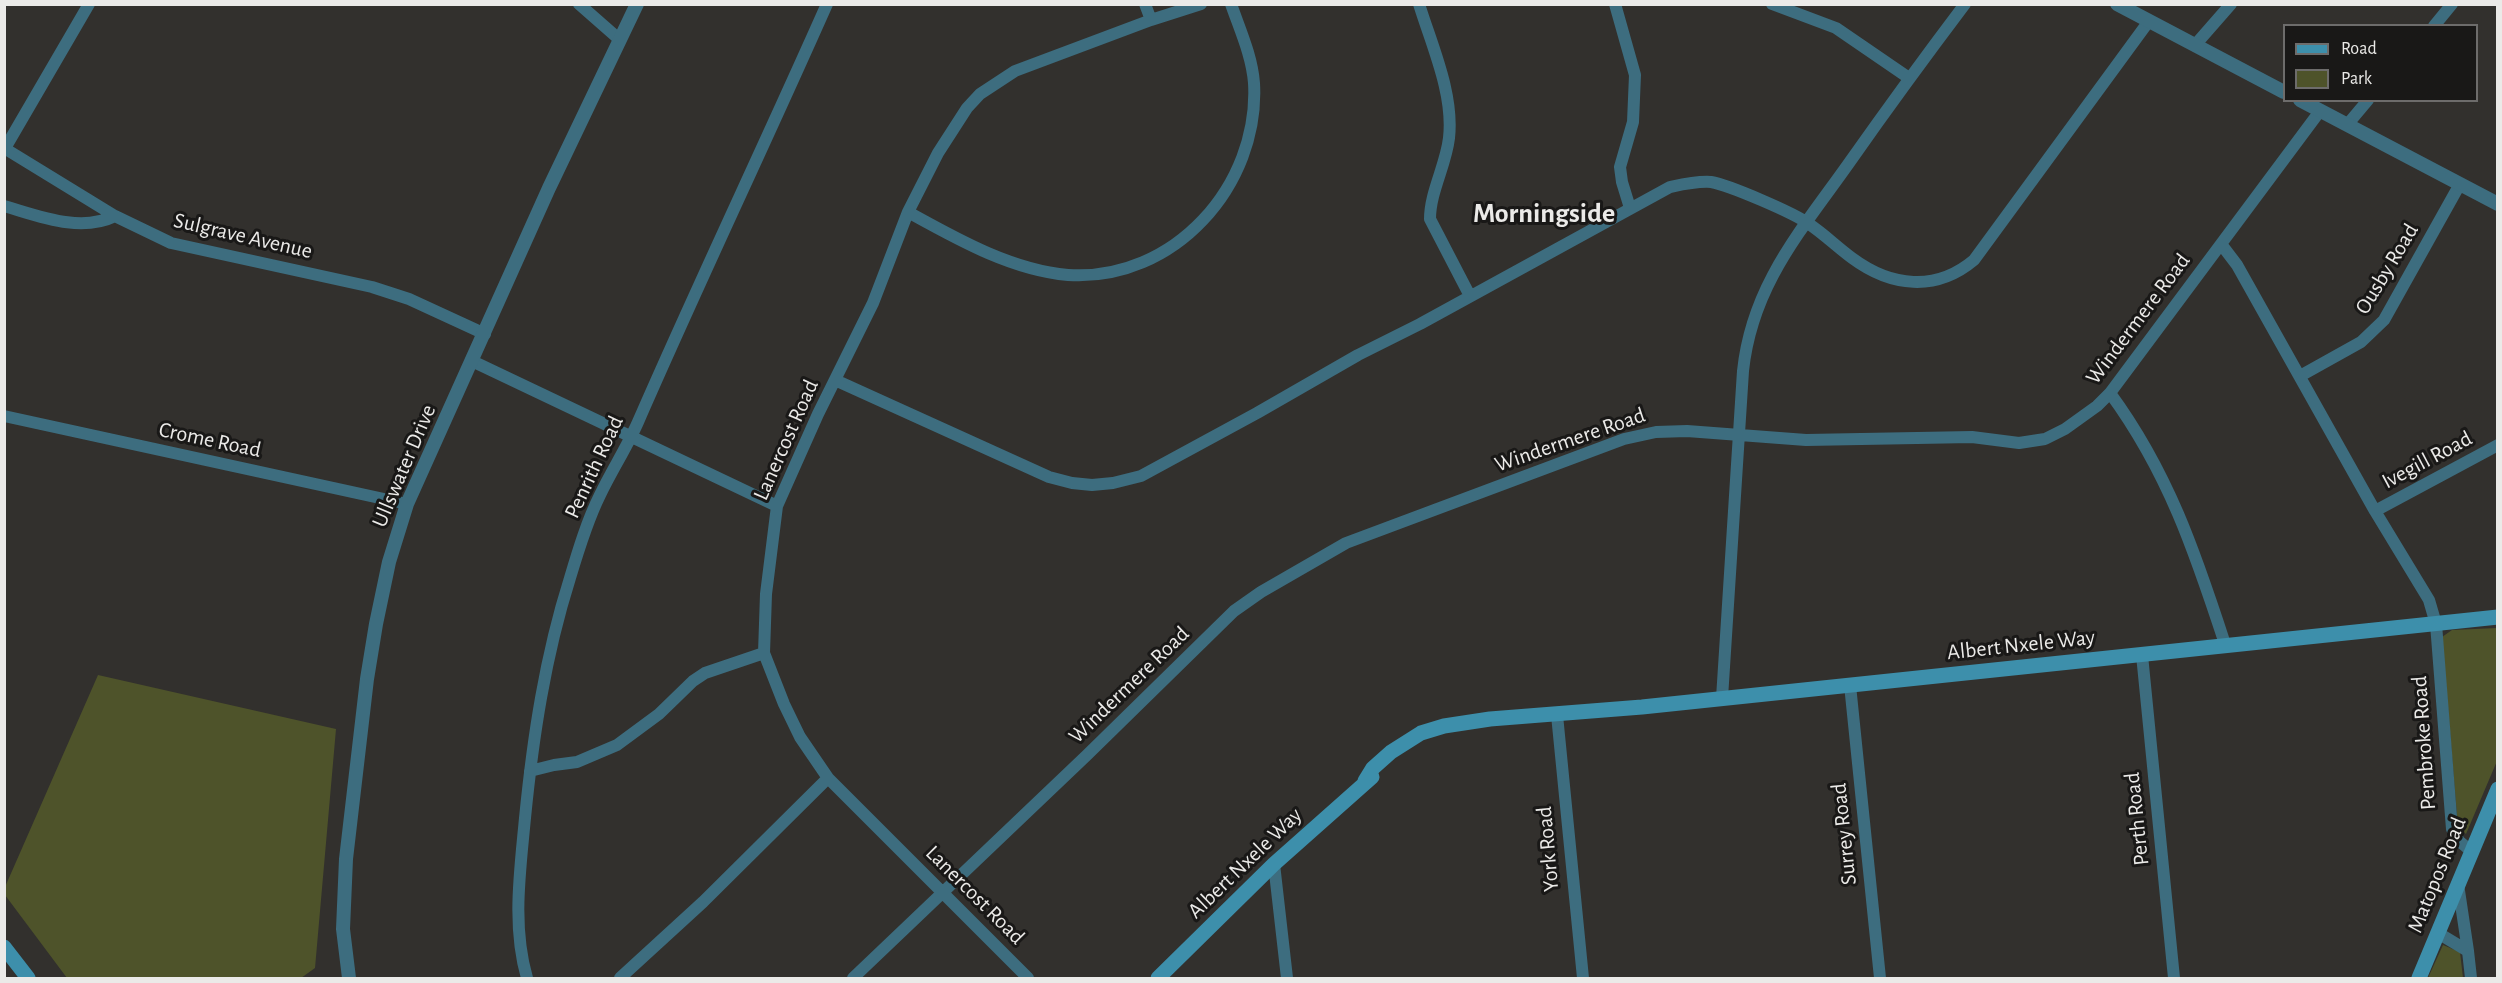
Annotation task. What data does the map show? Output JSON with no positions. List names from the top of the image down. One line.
{"streets":{"main road":["Albert Nxele Way","Matopos Road"],"street":["Sulgrave Avenue","Ousby Road","Windermere Road","Crome Road","Lanercost Road","Ivegill Road","Ullswater Drive","Penrith Road","Pembroke Road","Perth Road","Surrey Road","York Road"]},"crossings":[["Sulgrave Avenue","Ullswater Drive"],["Ousby Road","Pembroke Road"],["Windermere Road","Lanercost Road"],["Windermere Road","Pembroke Road"],["Crome Road","Ullswater Drive"],["Ivegill Road","Pembroke Road"],["Albert Nxele Way","Pembroke Road"],["Albert Nxele Way","Perth Road"],["Albert Nxele Way","Surrey Road"],["Albert Nxele Way","York Road"],["Pembroke Road","Matopos Road"]],"districts":["Morningside"],"legend":["Road","Park"]}
